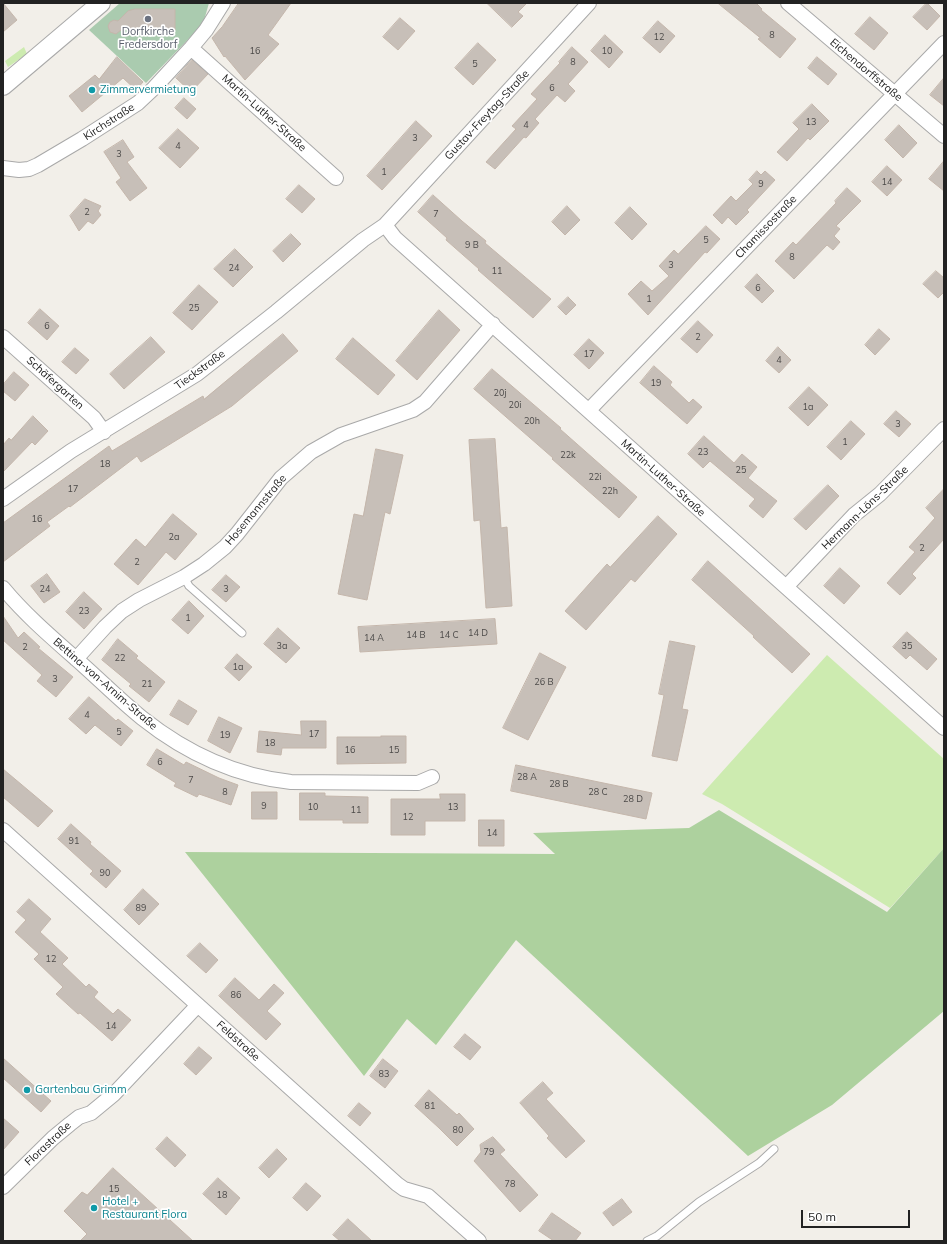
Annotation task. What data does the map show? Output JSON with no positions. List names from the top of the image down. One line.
{"streets":{"street":["Eichendorffstraße","Martin-Luther-Straße","Gustav-Freytag-Straße","Kirchstraße","Chamissostraße","Tieckstraße","Schäfergarten","Hermann-Löns-Straße","Hosemannstraße","Bettina-von-Arnim-Straße","Feldstraße","Florastraße"]},"crossings":[["Eichendorffstraße","Chamissostraße"],["Martin-Luther-Straße","Gustav-Freytag-Straße"],["Martin-Luther-Straße","Kirchstraße"],["Martin-Luther-Straße","Chamissostraße"],["Martin-Luther-Straße","Tieckstraße"],["Martin-Luther-Straße","Hermann-Löns-Straße"],["Martin-Luther-Straße","Hosemannstraße"],["Gustav-Freytag-Straße","Tieckstraße"],["Tieckstraße","Schäfergarten"],["Hosemannstraße","Bettina-von-Arnim-Straße"],["Feldstraße","Florastraße"]],"places":["Dorfkirche Fredersdorf","Zimmervermietung","Gartenbau Grimm","Hotel + Restaurant Flora"],"house_numbers":["8","12","16","10","8","5","6","13","4","3","4","3","1","14","9","2","7","5","9 B","8","3","24","11","6","1","25","6","2","17","4","19","20j","20i","1a","20h","3","1","23","22k","18","25","22i","17","22h","16","2a","2","2","24","3","23","1","14 D","14 B","14 C","14 A","3a","35","2","22","1a","3","26 B","21","4","5","17","19","18","16","15","6","28 A","7","28 B","8","28 C","28 D","9","10","13","11","12","14","91","90","89","12","86","14","83","81","80","79","78","15","18"],"scale_bar":"50 m"}
